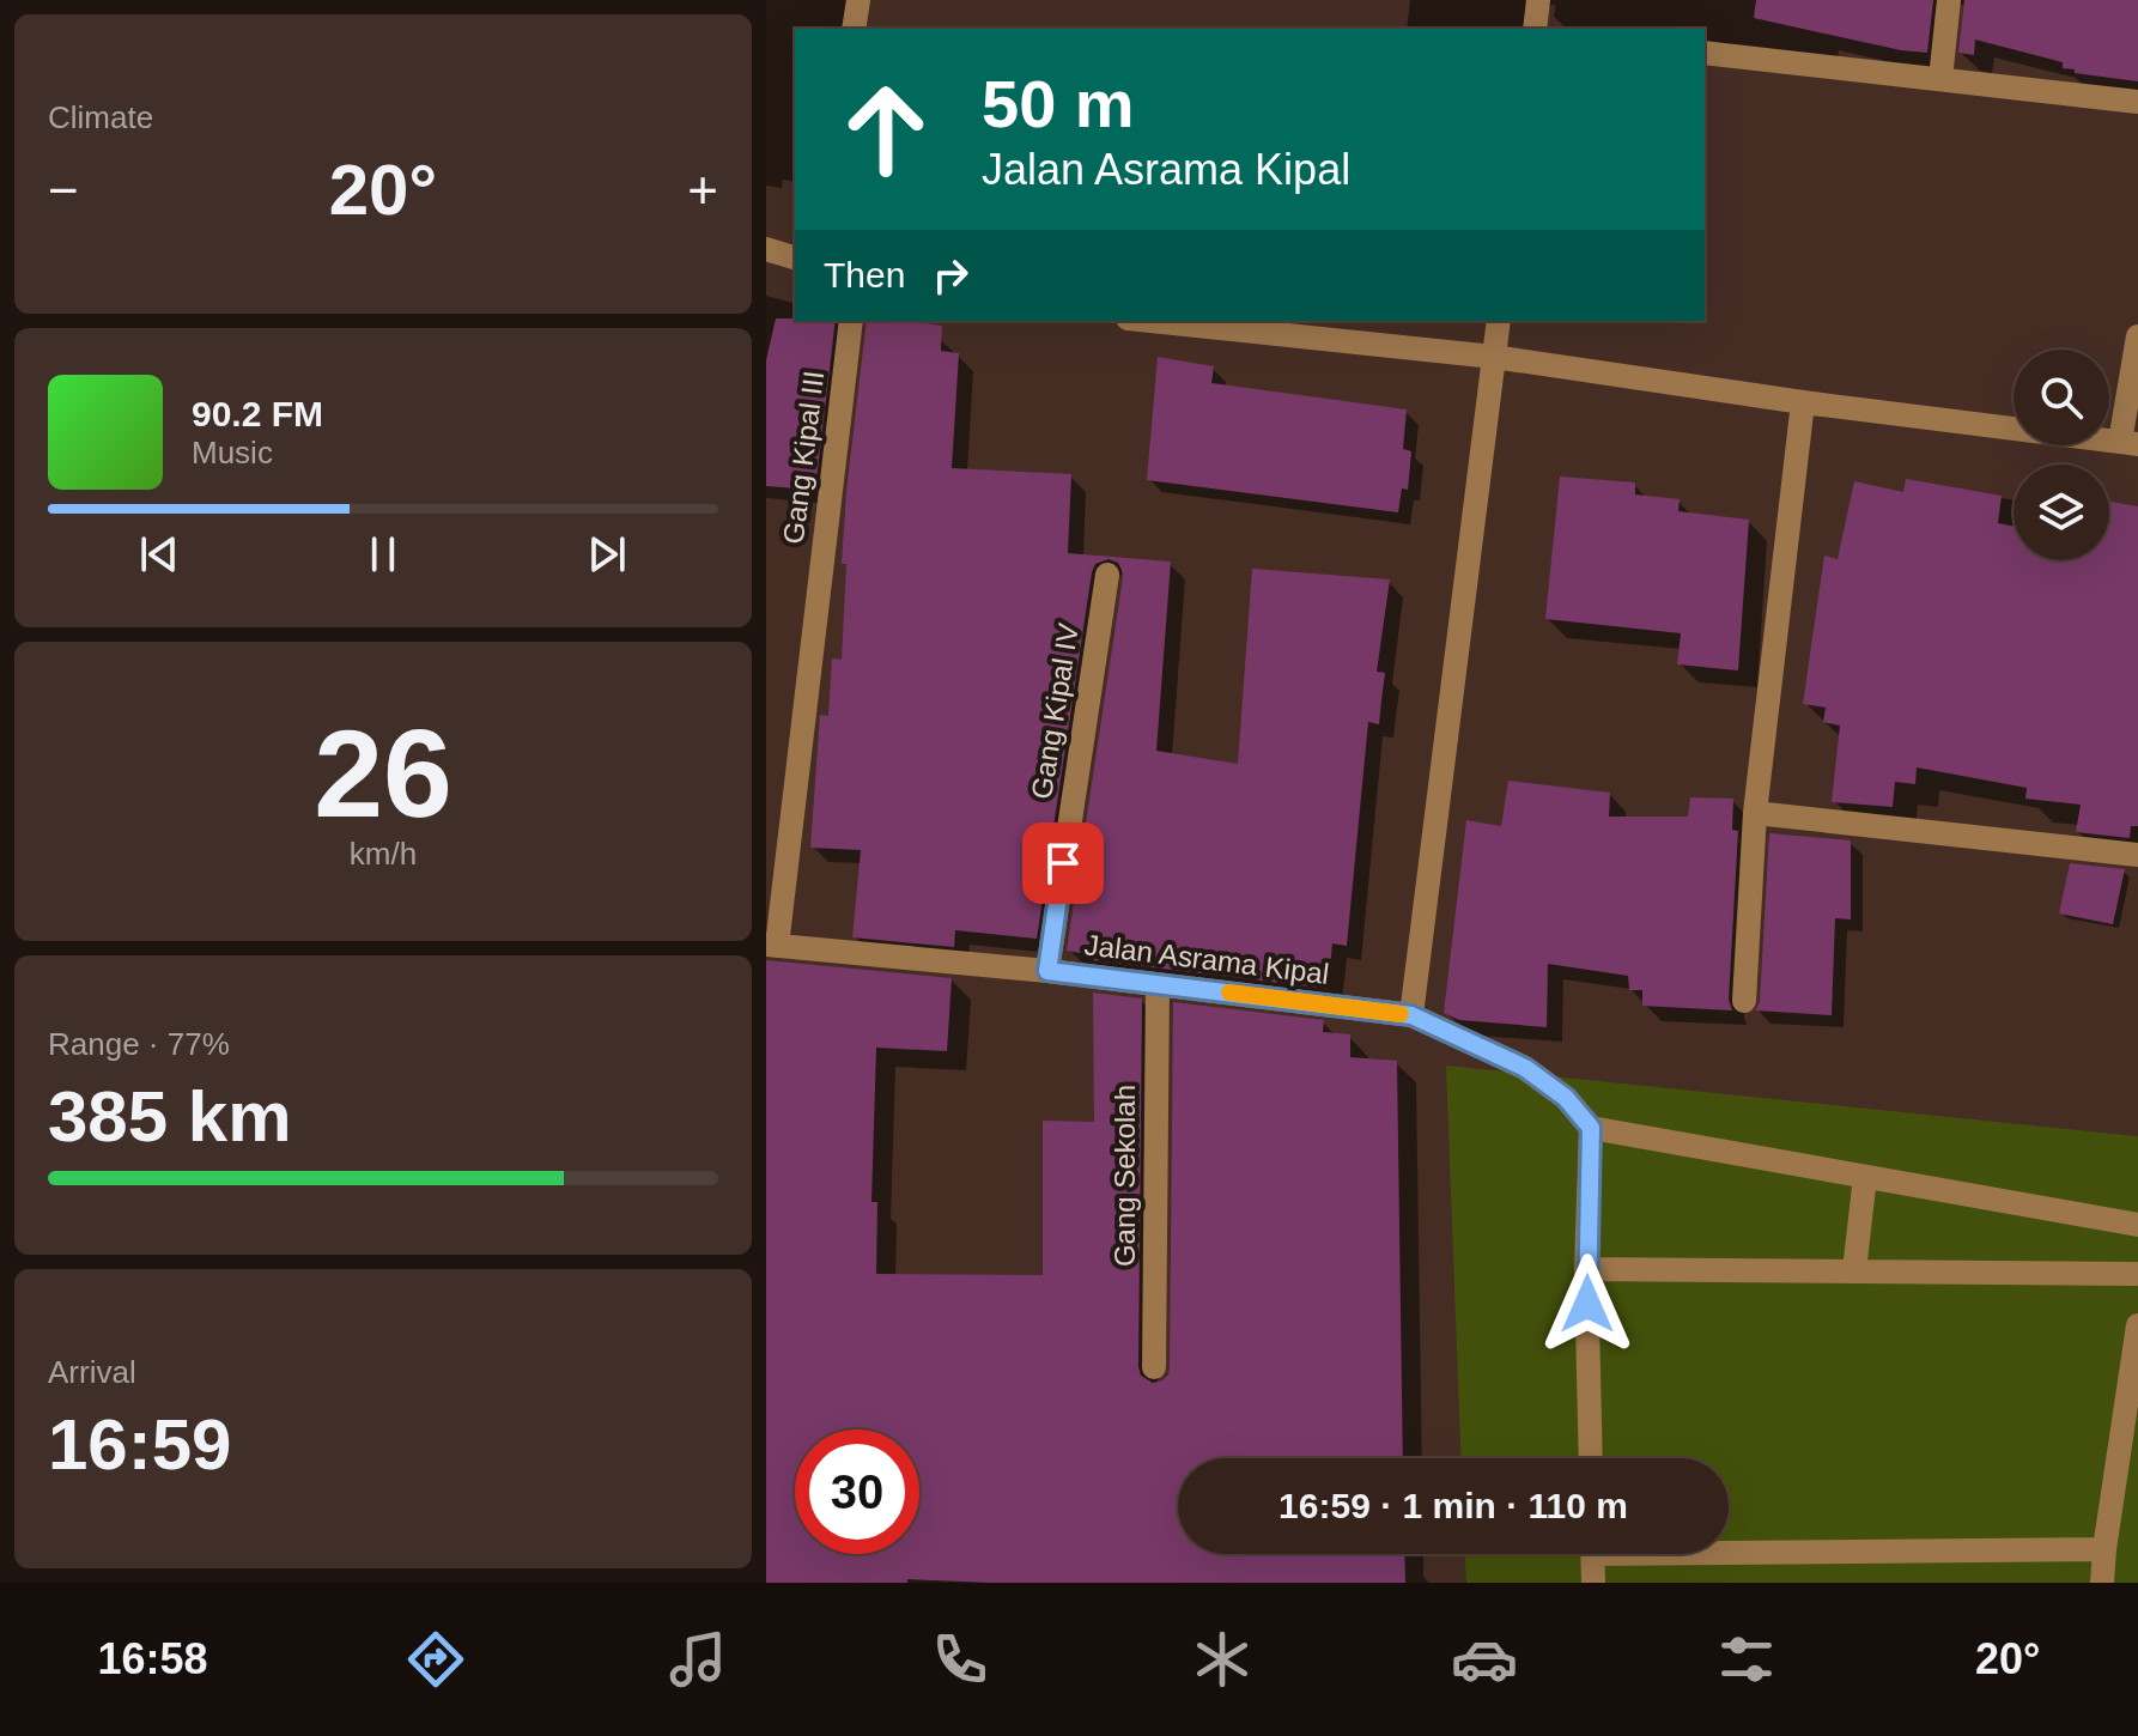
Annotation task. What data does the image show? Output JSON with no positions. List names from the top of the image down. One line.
{"streets":{"street":["Gang Kipal III","Gang Kipal IV","Jalan Asrama Kipal","Gang Sekolah"]},"crossings":[["Gang Kipal III","Jalan Asrama Kipal"],["Gang Kipal IV","Jalan Asrama Kipal"],["Jalan Asrama Kipal","Gang Sekolah"]],"page":{"tile":["Climate",["26","km/h"],["Range · 77%","385 km"],["Arrival","16:59"]],"turn":["50 m","Jalan Asrama Kipal"],"heat":["−","20°","+"],"then":"Then","song":["90.2 FM","Music"],"limit":"30","trip":"16:59 · 1 min · 110 m","tabs":["16:58","20°"]}}
